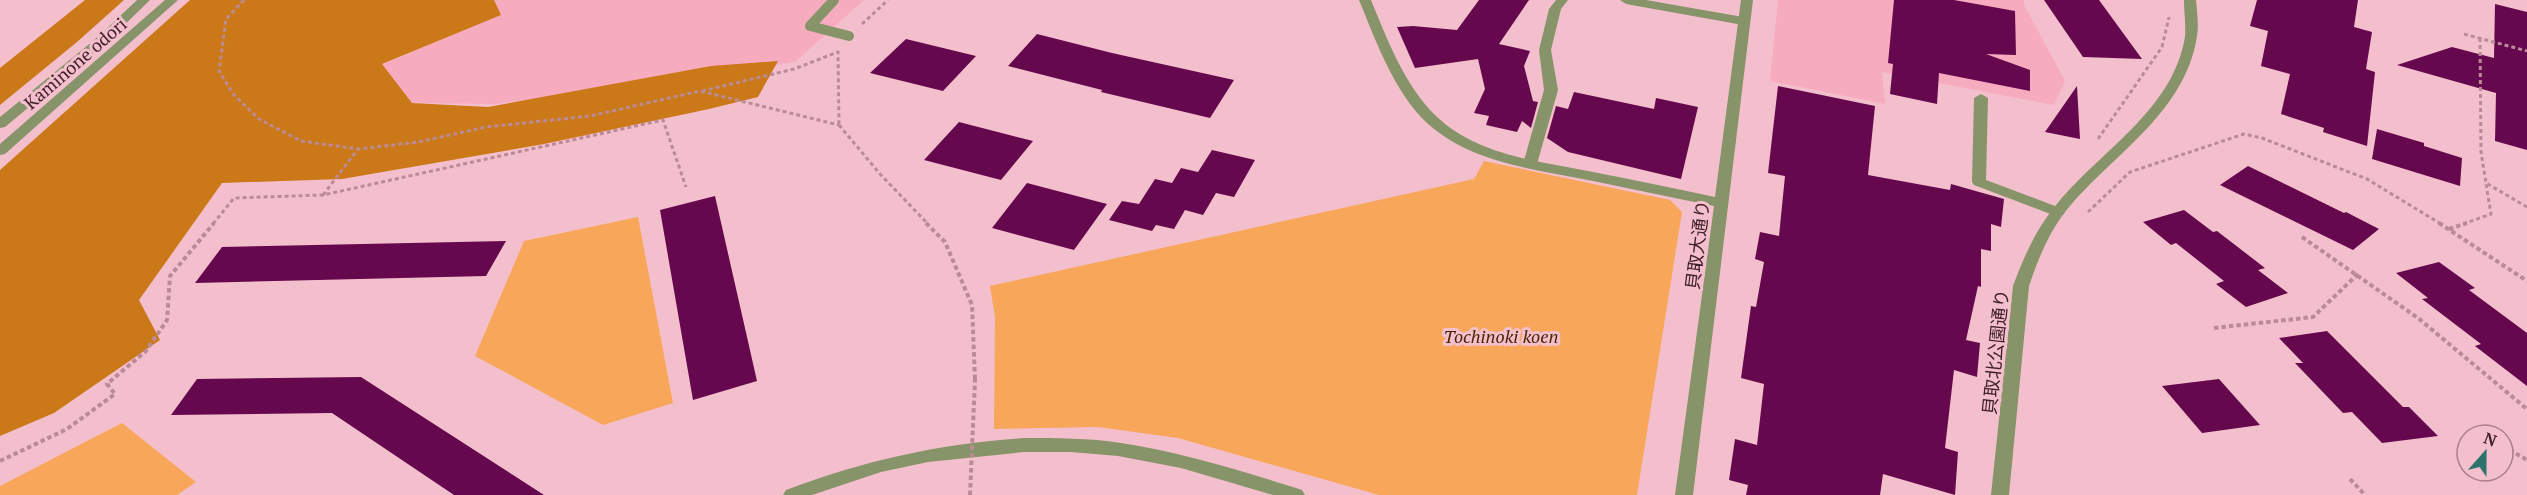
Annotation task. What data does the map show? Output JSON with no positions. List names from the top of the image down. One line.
{"streets":{"street":["Kaminone odori","貝取大通り","貝取北公園通り"]},"parks":["Tochinoki koen"],"north":"top"}
